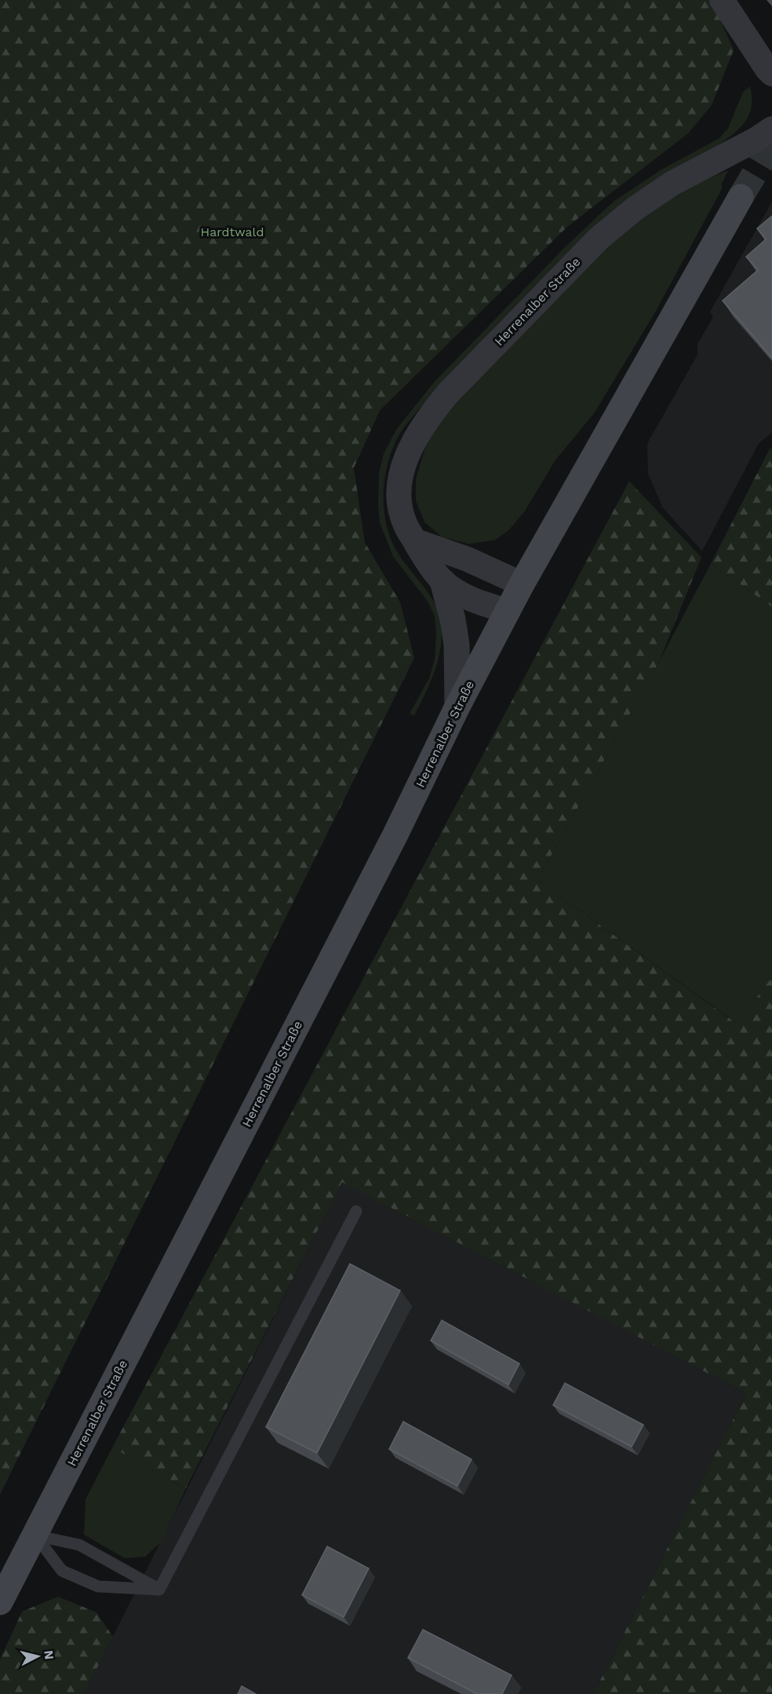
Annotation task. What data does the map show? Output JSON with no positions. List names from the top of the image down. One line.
{"streets":{"main road":["Herrenalber Straße"]},"parks":["Hardtwald"],"north":"right"}
